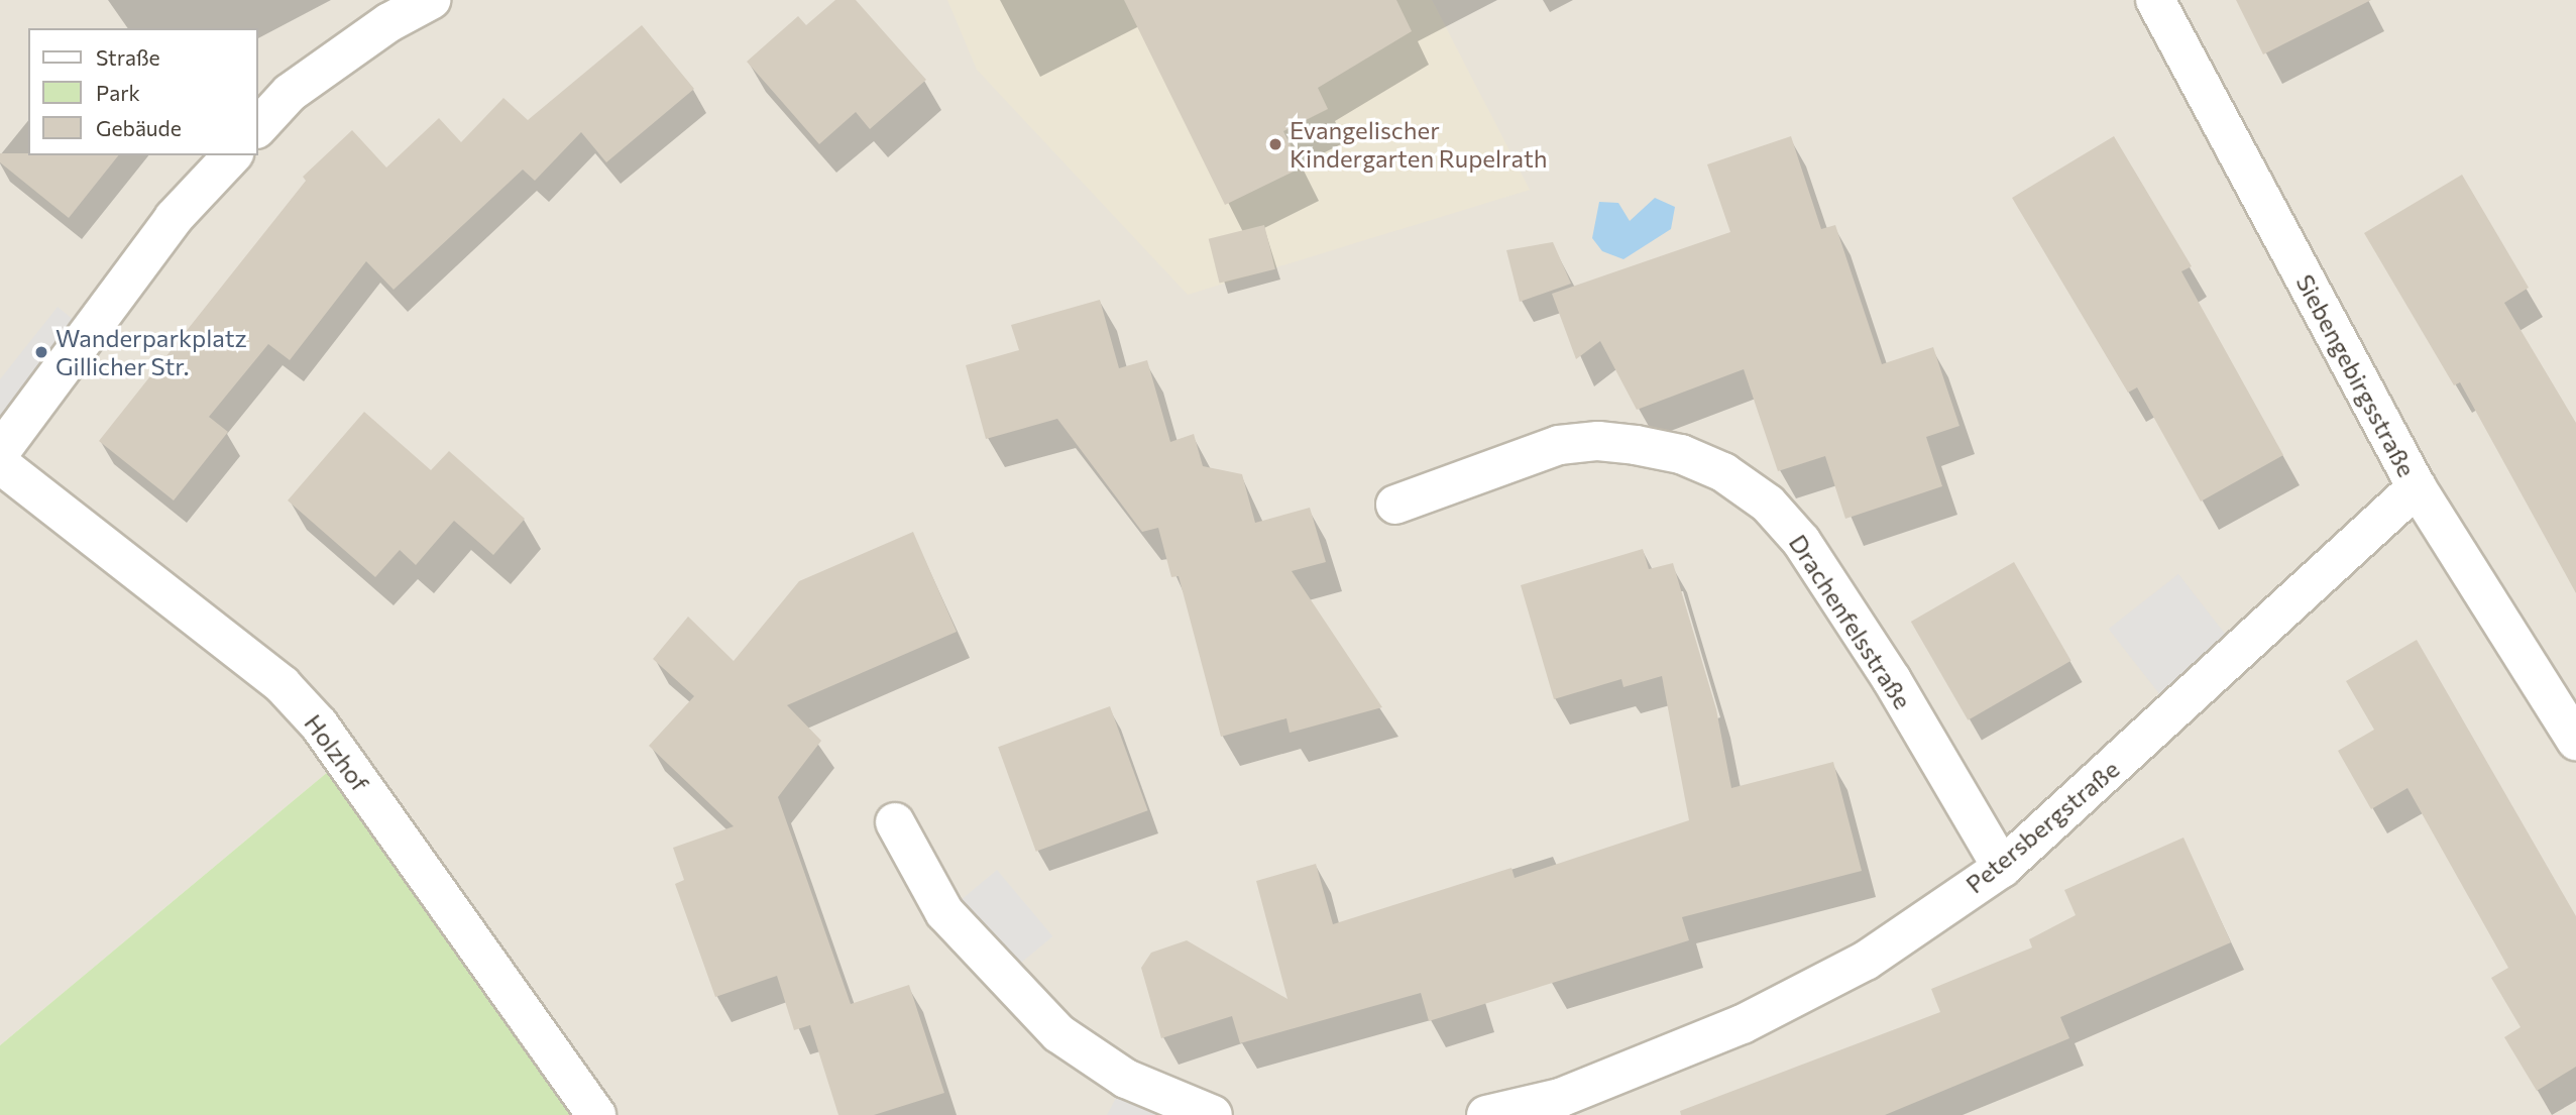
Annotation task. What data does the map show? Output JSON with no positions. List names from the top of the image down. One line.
{"streets":{"street":["Siebengebirgsstraße","Drachenfelsstraße","Holzhof","Petersbergstraße"]},"crossings":[["Siebengebirgsstraße","Petersbergstraße"],["Drachenfelsstraße","Petersbergstraße"]],"places":["Evangelischer Kindergarten Rupelrath","Wanderparkplatz Gillicher Str."],"legend":["Straße","Park","Gebäude"]}
